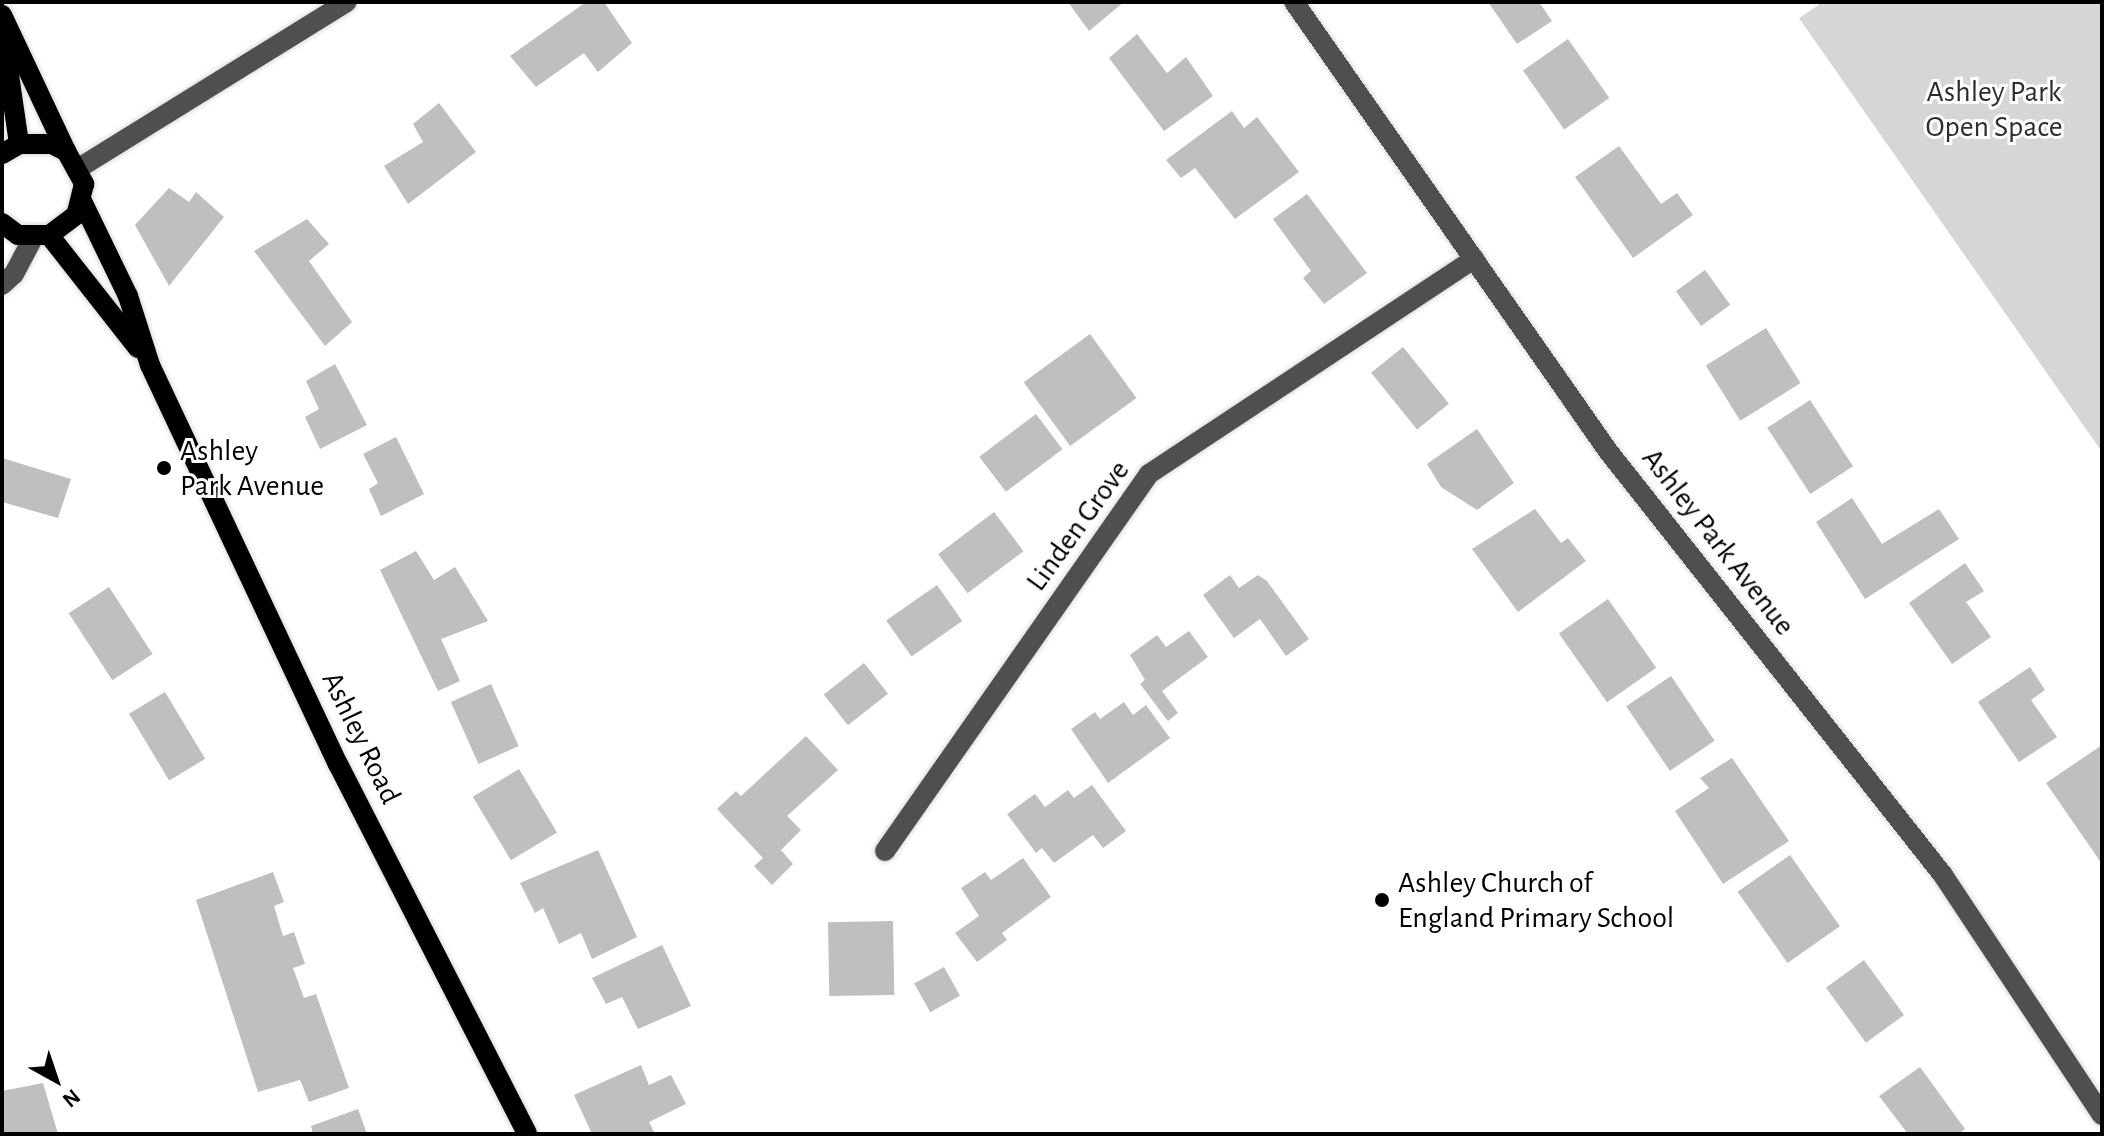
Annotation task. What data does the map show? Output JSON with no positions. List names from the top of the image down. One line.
{"streets":{"main road":["Ashley Road"],"street":["Linden Grove","Ashley Park Avenue"]},"crossings":[["Linden Grove","Ashley Park Avenue"]],"parks":["Ashley Park Open Space"],"places":["Ashley Park Avenue","Ashley Church of England Primary School"],"north":"bottom right"}
